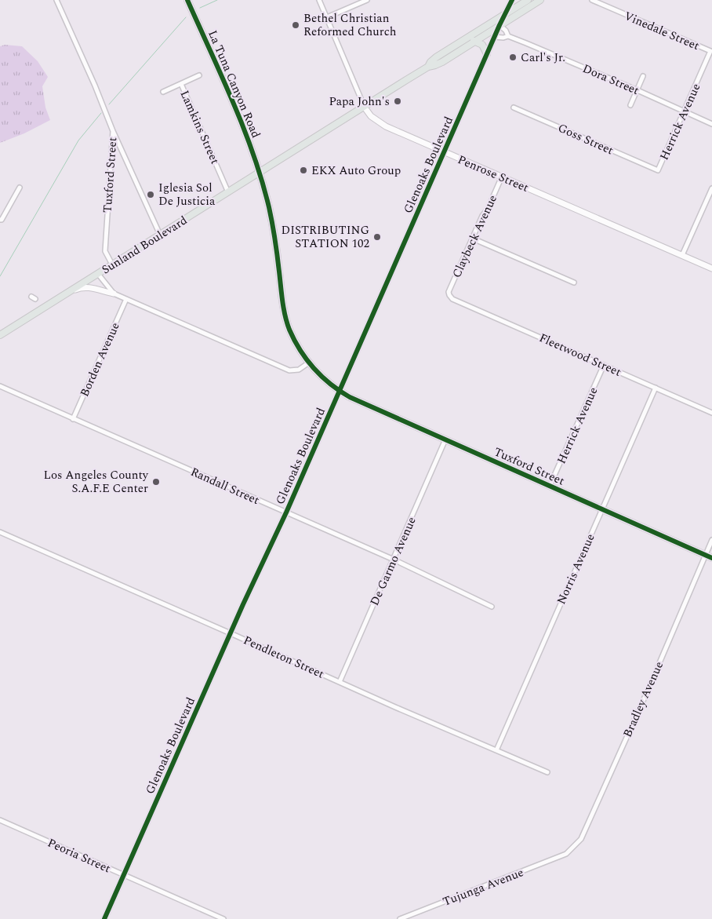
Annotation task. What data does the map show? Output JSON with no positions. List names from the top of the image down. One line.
{"streets":{"main road":["La Tuna Canyon Road","Glenoaks Boulevard","Penrose Street","Tuxford Street","Sunland Boulevard"],"street":["Vinedale Street","Dora Street","Herrick Avenue","Lamkins Street","Goss Street","Claybeck Avenue","Fleetwood Street","Borden Avenue","Randall Street","De Garmo Avenue","Norris Avenue","Pendleton Street","Bradley Avenue","Peoria Street","Tujunga Avenue"]},"crossings":[["Vinedale Street","Herrick Avenue"],["Dora Street","Herrick Avenue"],["Dora Street","Glenoaks Boulevard"],["Dora Street","Sunland Boulevard"],["La Tuna Canyon Road","Glenoaks Boulevard"],["La Tuna Canyon Road","Tuxford Street"],["La Tuna Canyon Road","Sunland Boulevard"],["Herrick Avenue","Goss Street"],["Herrick Avenue","Tuxford Street"],["Herrick Avenue","Fleetwood Street"],["Lamkins Street","Sunland Boulevard"],["Glenoaks Boulevard","Penrose Street"],["Glenoaks Boulevard","Tuxford Street"],["Glenoaks Boulevard","Sunland Boulevard"],["Glenoaks Boulevard","Randall Street"],["Glenoaks Boulevard","Pendleton Street"],["Glenoaks Boulevard","Peoria Street"],["Penrose Street","Claybeck Avenue"],["Penrose Street","Sunland Boulevard"],["Tuxford Street","Sunland Boulevard"],["Tuxford Street","De Garmo Avenue"],["Tuxford Street","Norris Avenue"],["Tuxford Street","Bradley Avenue"],["Claybeck Avenue","Fleetwood Street"],["Fleetwood Street","Norris Avenue"],["Borden Avenue","Randall Street"],["Randall Street","De Garmo Avenue"],["De Garmo Avenue","Pendleton Street"],["Norris Avenue","Pendleton Street"],["Bradley Avenue","Tujunga Avenue"]],"places":["Bethel Christian Reformed Church","Carl's Jr.","Papa John's","EKX Auto Group","Iglesia Sol De Justicia","DISTRIBUTING STATION 102","Los Angeles County S.A.F.E Center"]}
